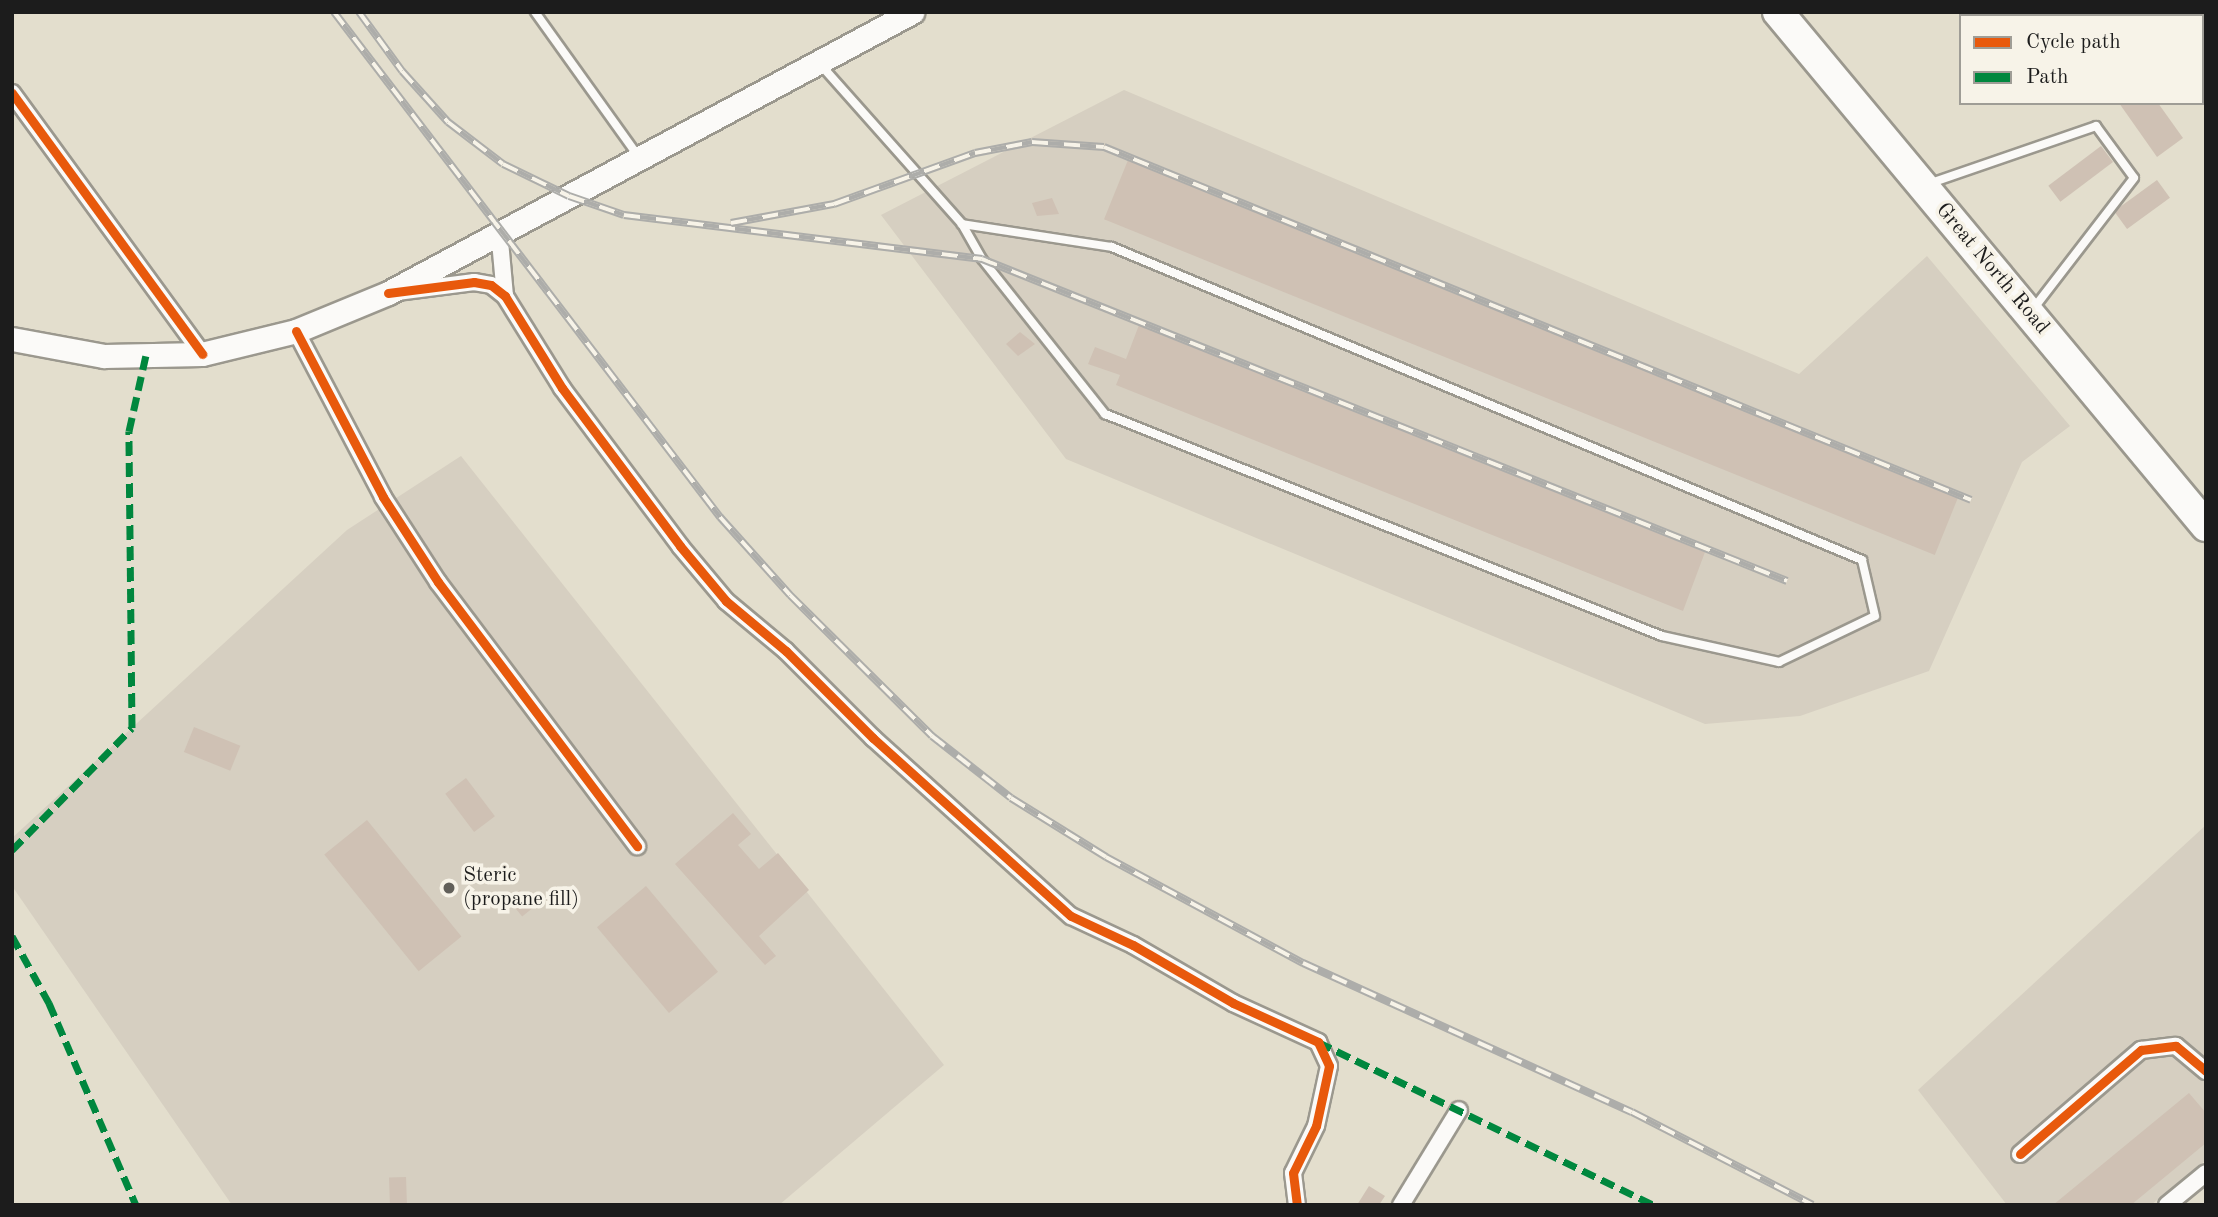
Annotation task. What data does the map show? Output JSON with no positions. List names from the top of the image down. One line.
{"streets":{"highway":["Great North Road"]},"places":["Steric (propane fill)"],"legend":["Cycle path","Path"]}
